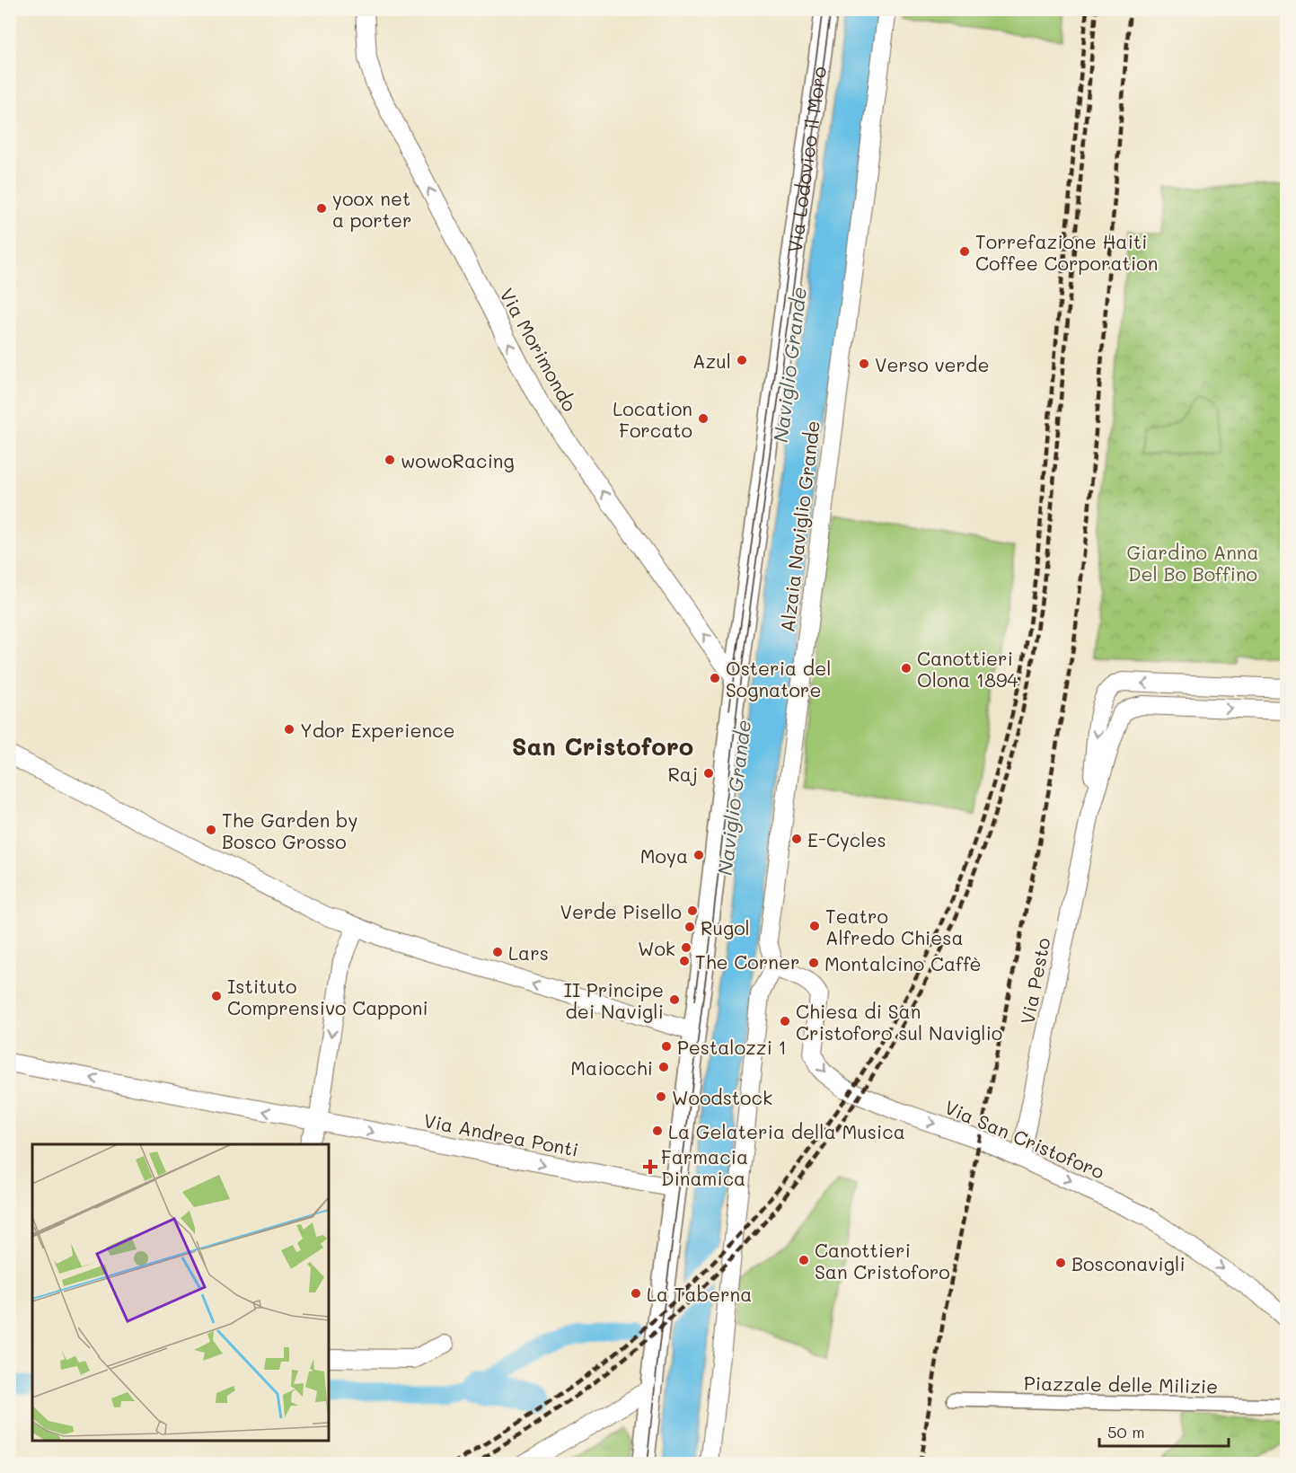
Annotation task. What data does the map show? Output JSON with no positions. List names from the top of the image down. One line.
{"streets":{"street":["Via Lodovico il Moro","Via Morimondo","Alzaia Naviglio Grande","Via Pesto","Via Andrea Ponti","Via San Cristoforo","Piazzale delle Milizie"]},"crossings":[["Via Lodovico il Moro","Via Morimondo"],["Via Lodovico il Moro","Via Andrea Ponti"],["Alzaia Naviglio Grande","Via San Cristoforo"],["Via Pesto","Via San Cristoforo"]],"one_way":["Via Morimondo","Via San Cristoforo"],"districts":["San Cristoforo"],"water":["Naviglio Grande"],"parks":["Giardino Anna Del Bo Boffino"],"places":{"other":["yoox net a porter","Torrefazione Haiti Coffee Corporation","Azul","Verso verde","Location Forcato","wowoRacing","Canottieri Olona 1894","Osteria del Sognatore","Ydor Experience","Raj","The Garden by Bosco Grosso","E-Cycles","Moya","Verde Pisello","Teatro Alfredo Chiesa","Rugol","Wok","Lars","The Corner","Montalcino Caffè","Istituto Comprensivo Capponi","II Principe dei Navigli","Chiesa di San Cristoforo sul Naviglio","Pestalozzi 1","Maiocchi","Woodstock","La Gelateria della Musica","Canottieri San Cristoforo","Bosconavigli","La Taberna"],"health":["Farmacia Dinamica"]},"scale_bar":"50 m"}
